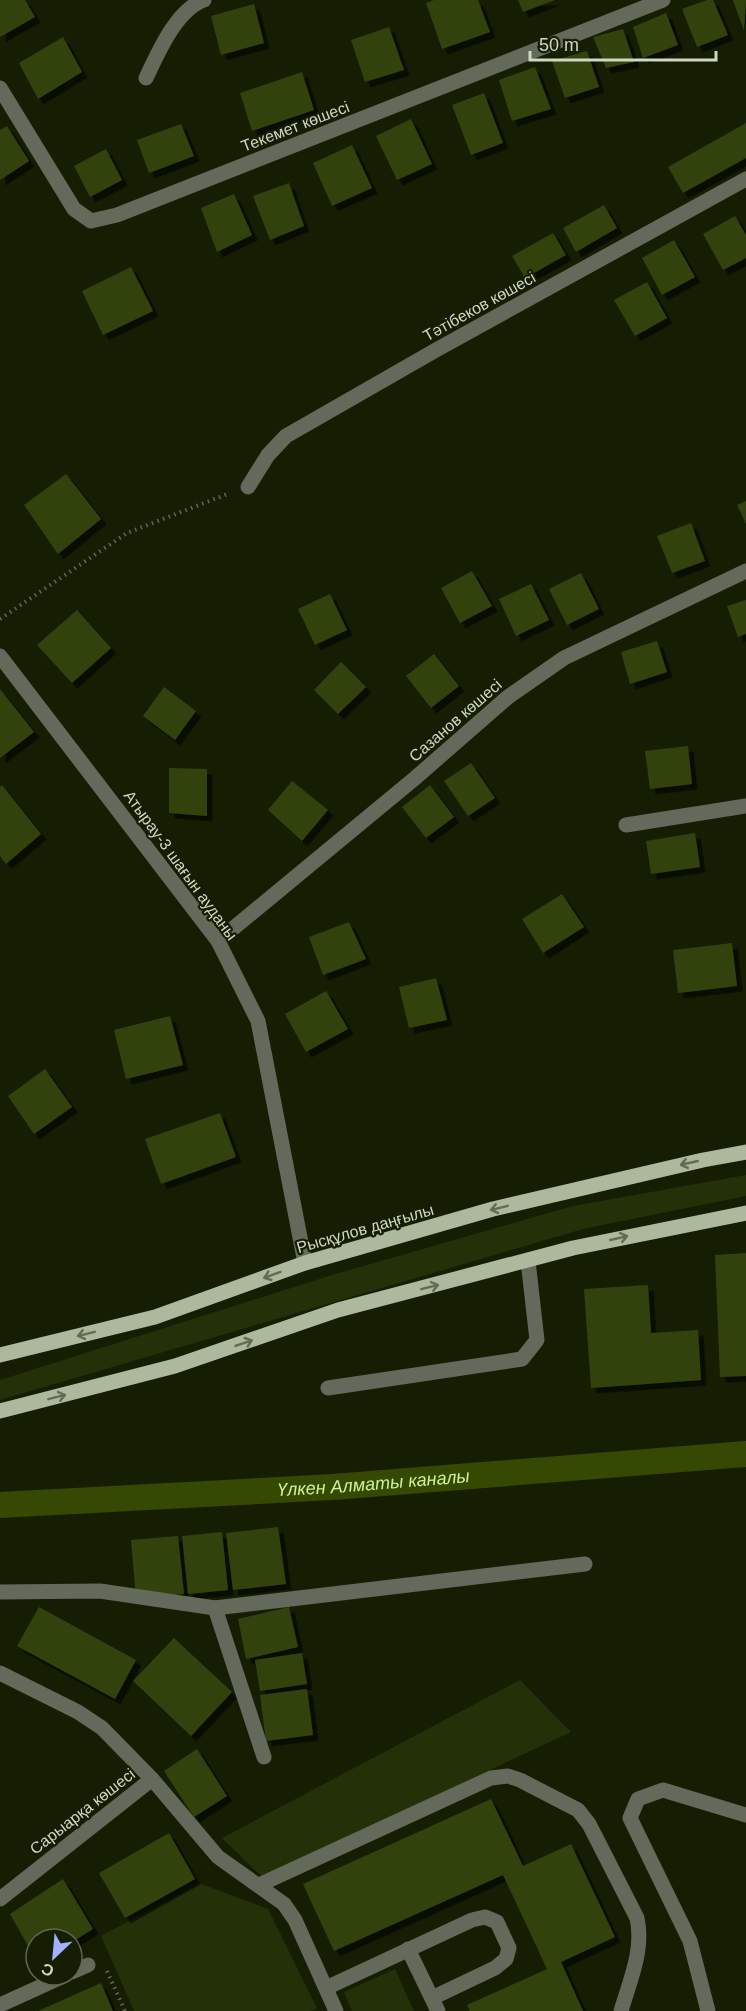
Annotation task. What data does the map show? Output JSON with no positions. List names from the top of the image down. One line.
{"streets":{"main road":["Рысқұлов даңғылы"],"street":["Текемет көшесі","Тәтібеков көшесі","Сазанов көшесі","Атырау-3 шағын ауданы","Сарыарқа көшесі"]},"crossings":[["Сазанов көшесі","Атырау-3 шағын ауданы"],["Атырау-3 шағын ауданы","Рысқұлов даңғылы"]],"water":["Үлкен Алматы каналы"],"scale_bar":"50 m","north":"bottom left"}
